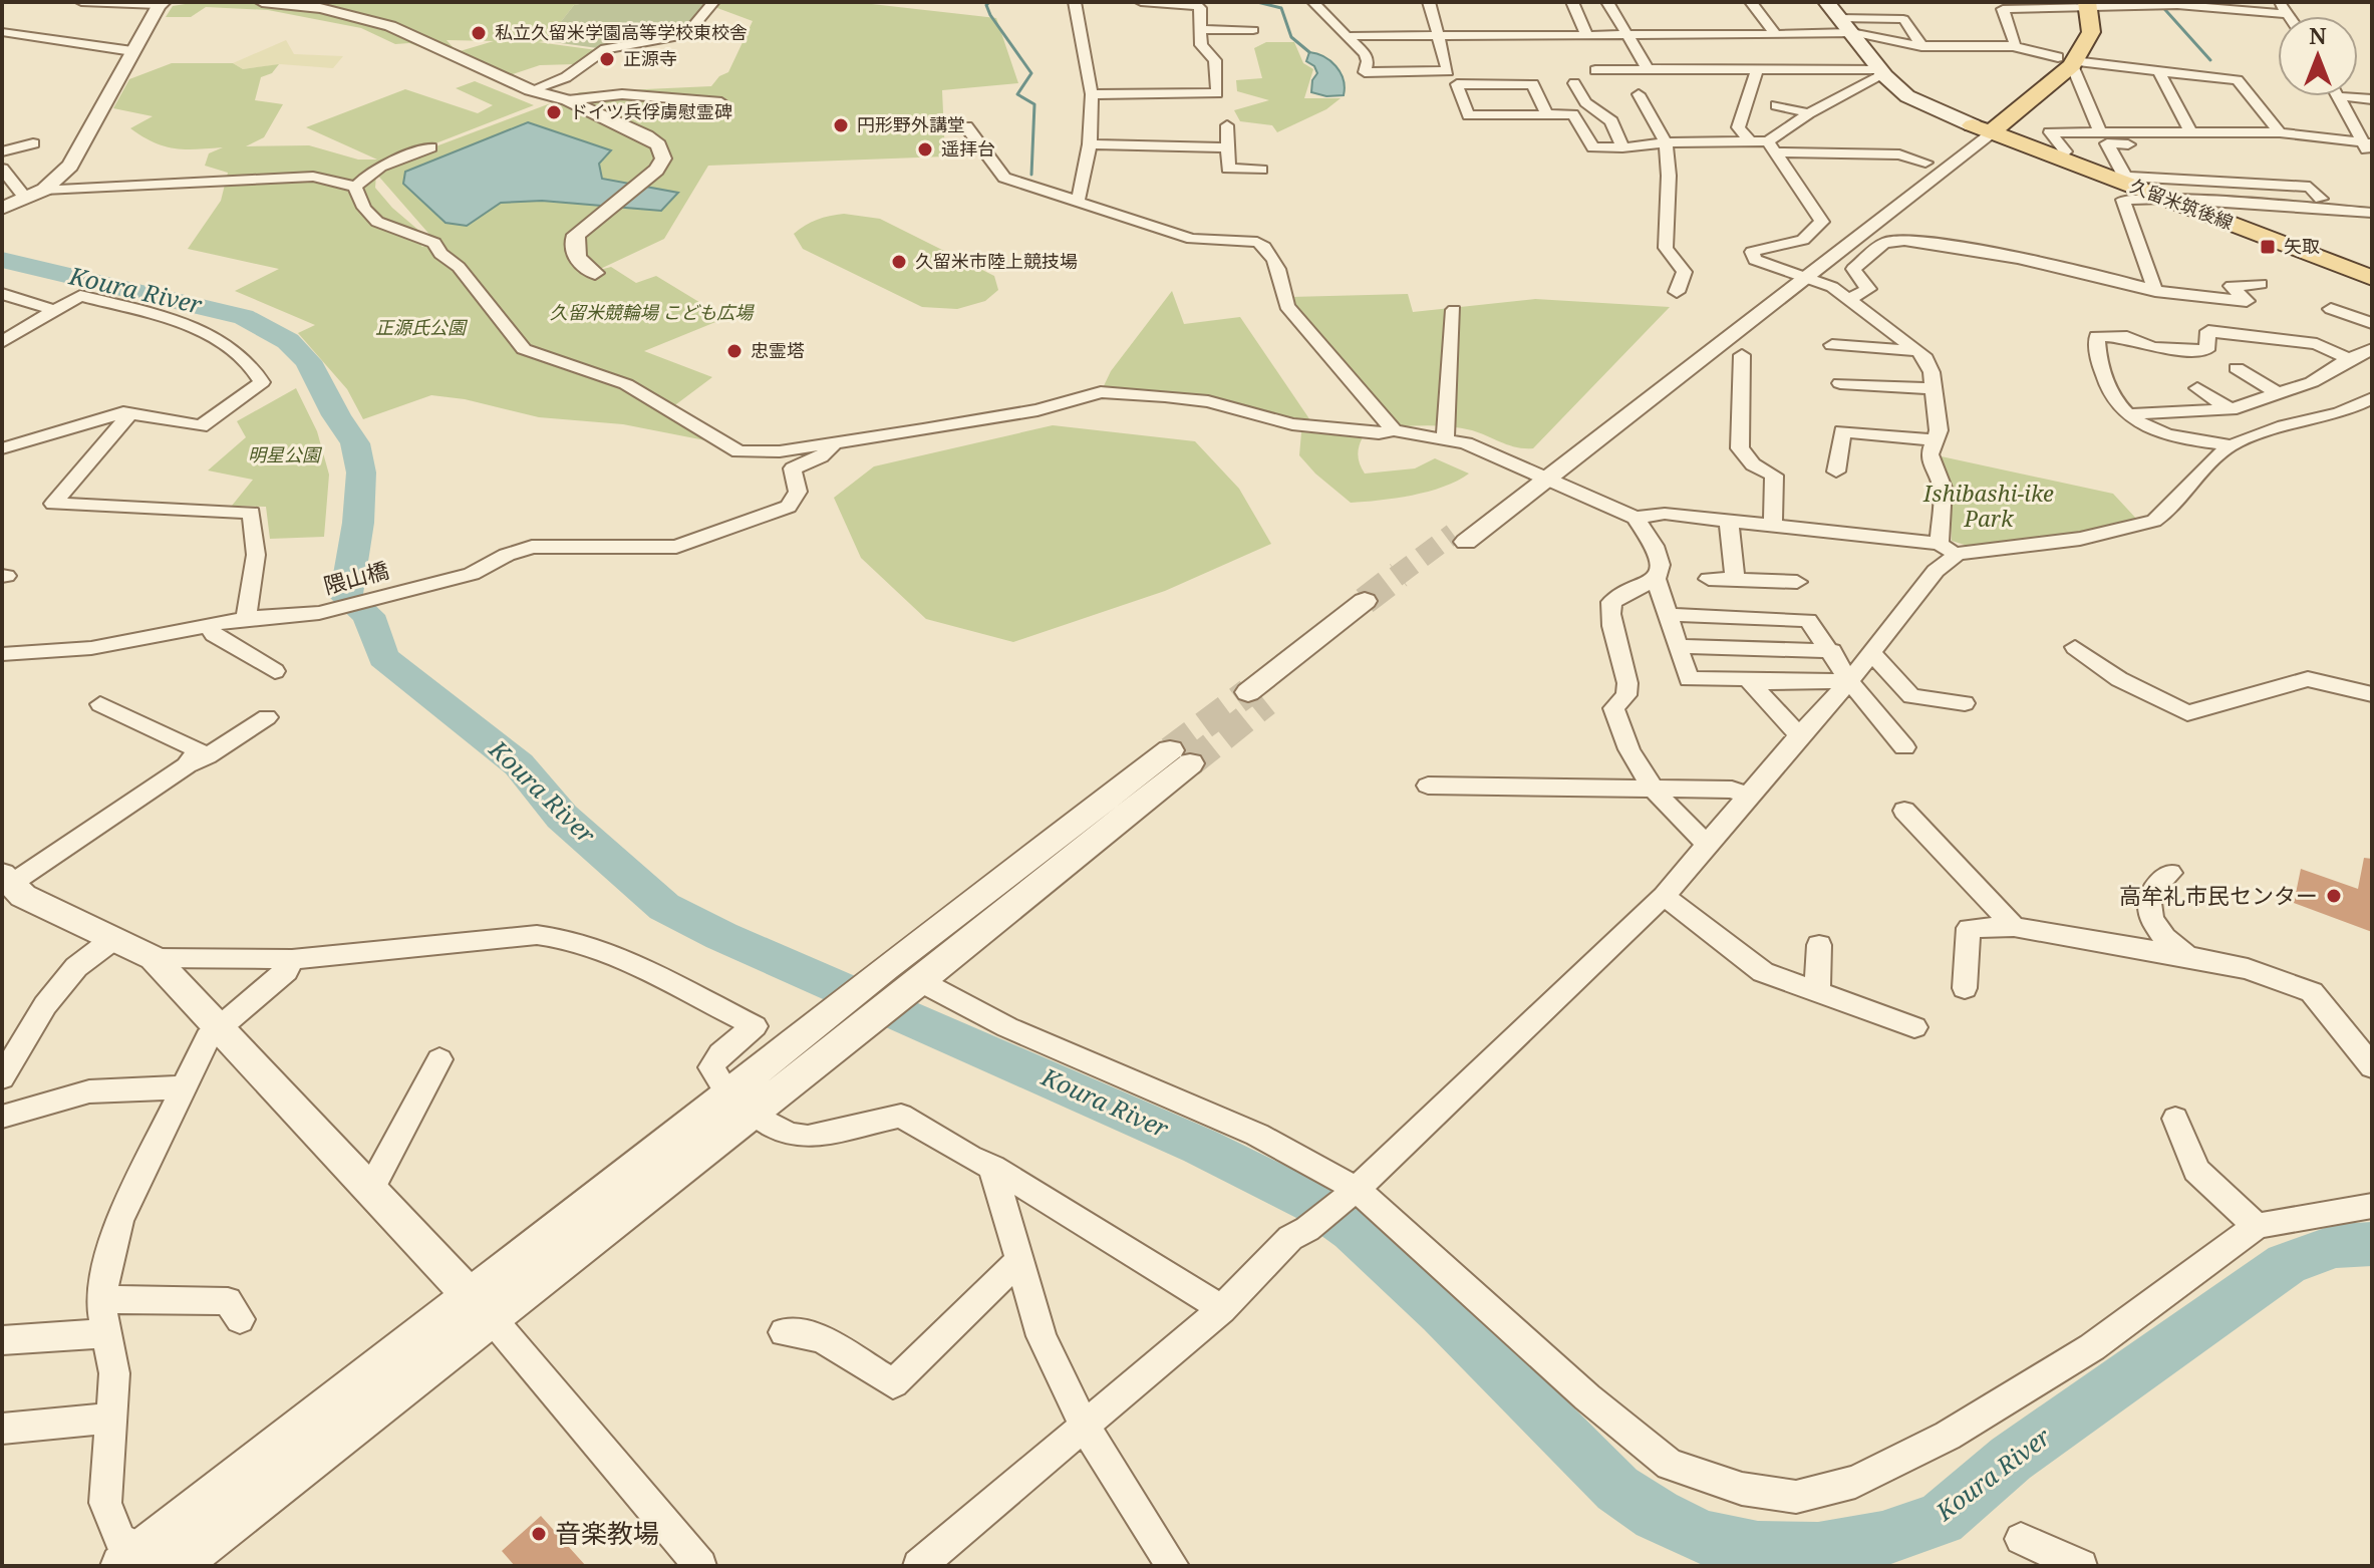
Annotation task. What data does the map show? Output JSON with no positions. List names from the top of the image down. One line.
{"streets":{"main road":["久留米筑後線"],"street":["隈山橋"]},"water":["Koura River"],"parks":["久留米競輪場 こども広場","正源氏公園","明星公園","Ishibashi-ike Park"],"places":{"other":["私立久留米学園高等学校東校舎","正源寺","ドイツ兵俘虜慰霊碑","円形野外講堂","遥拝台","久留米市陸上競技場","忠霊塔","高牟礼市民センター","音楽教場"],"transit":["矢取"]},"north":"top"}
